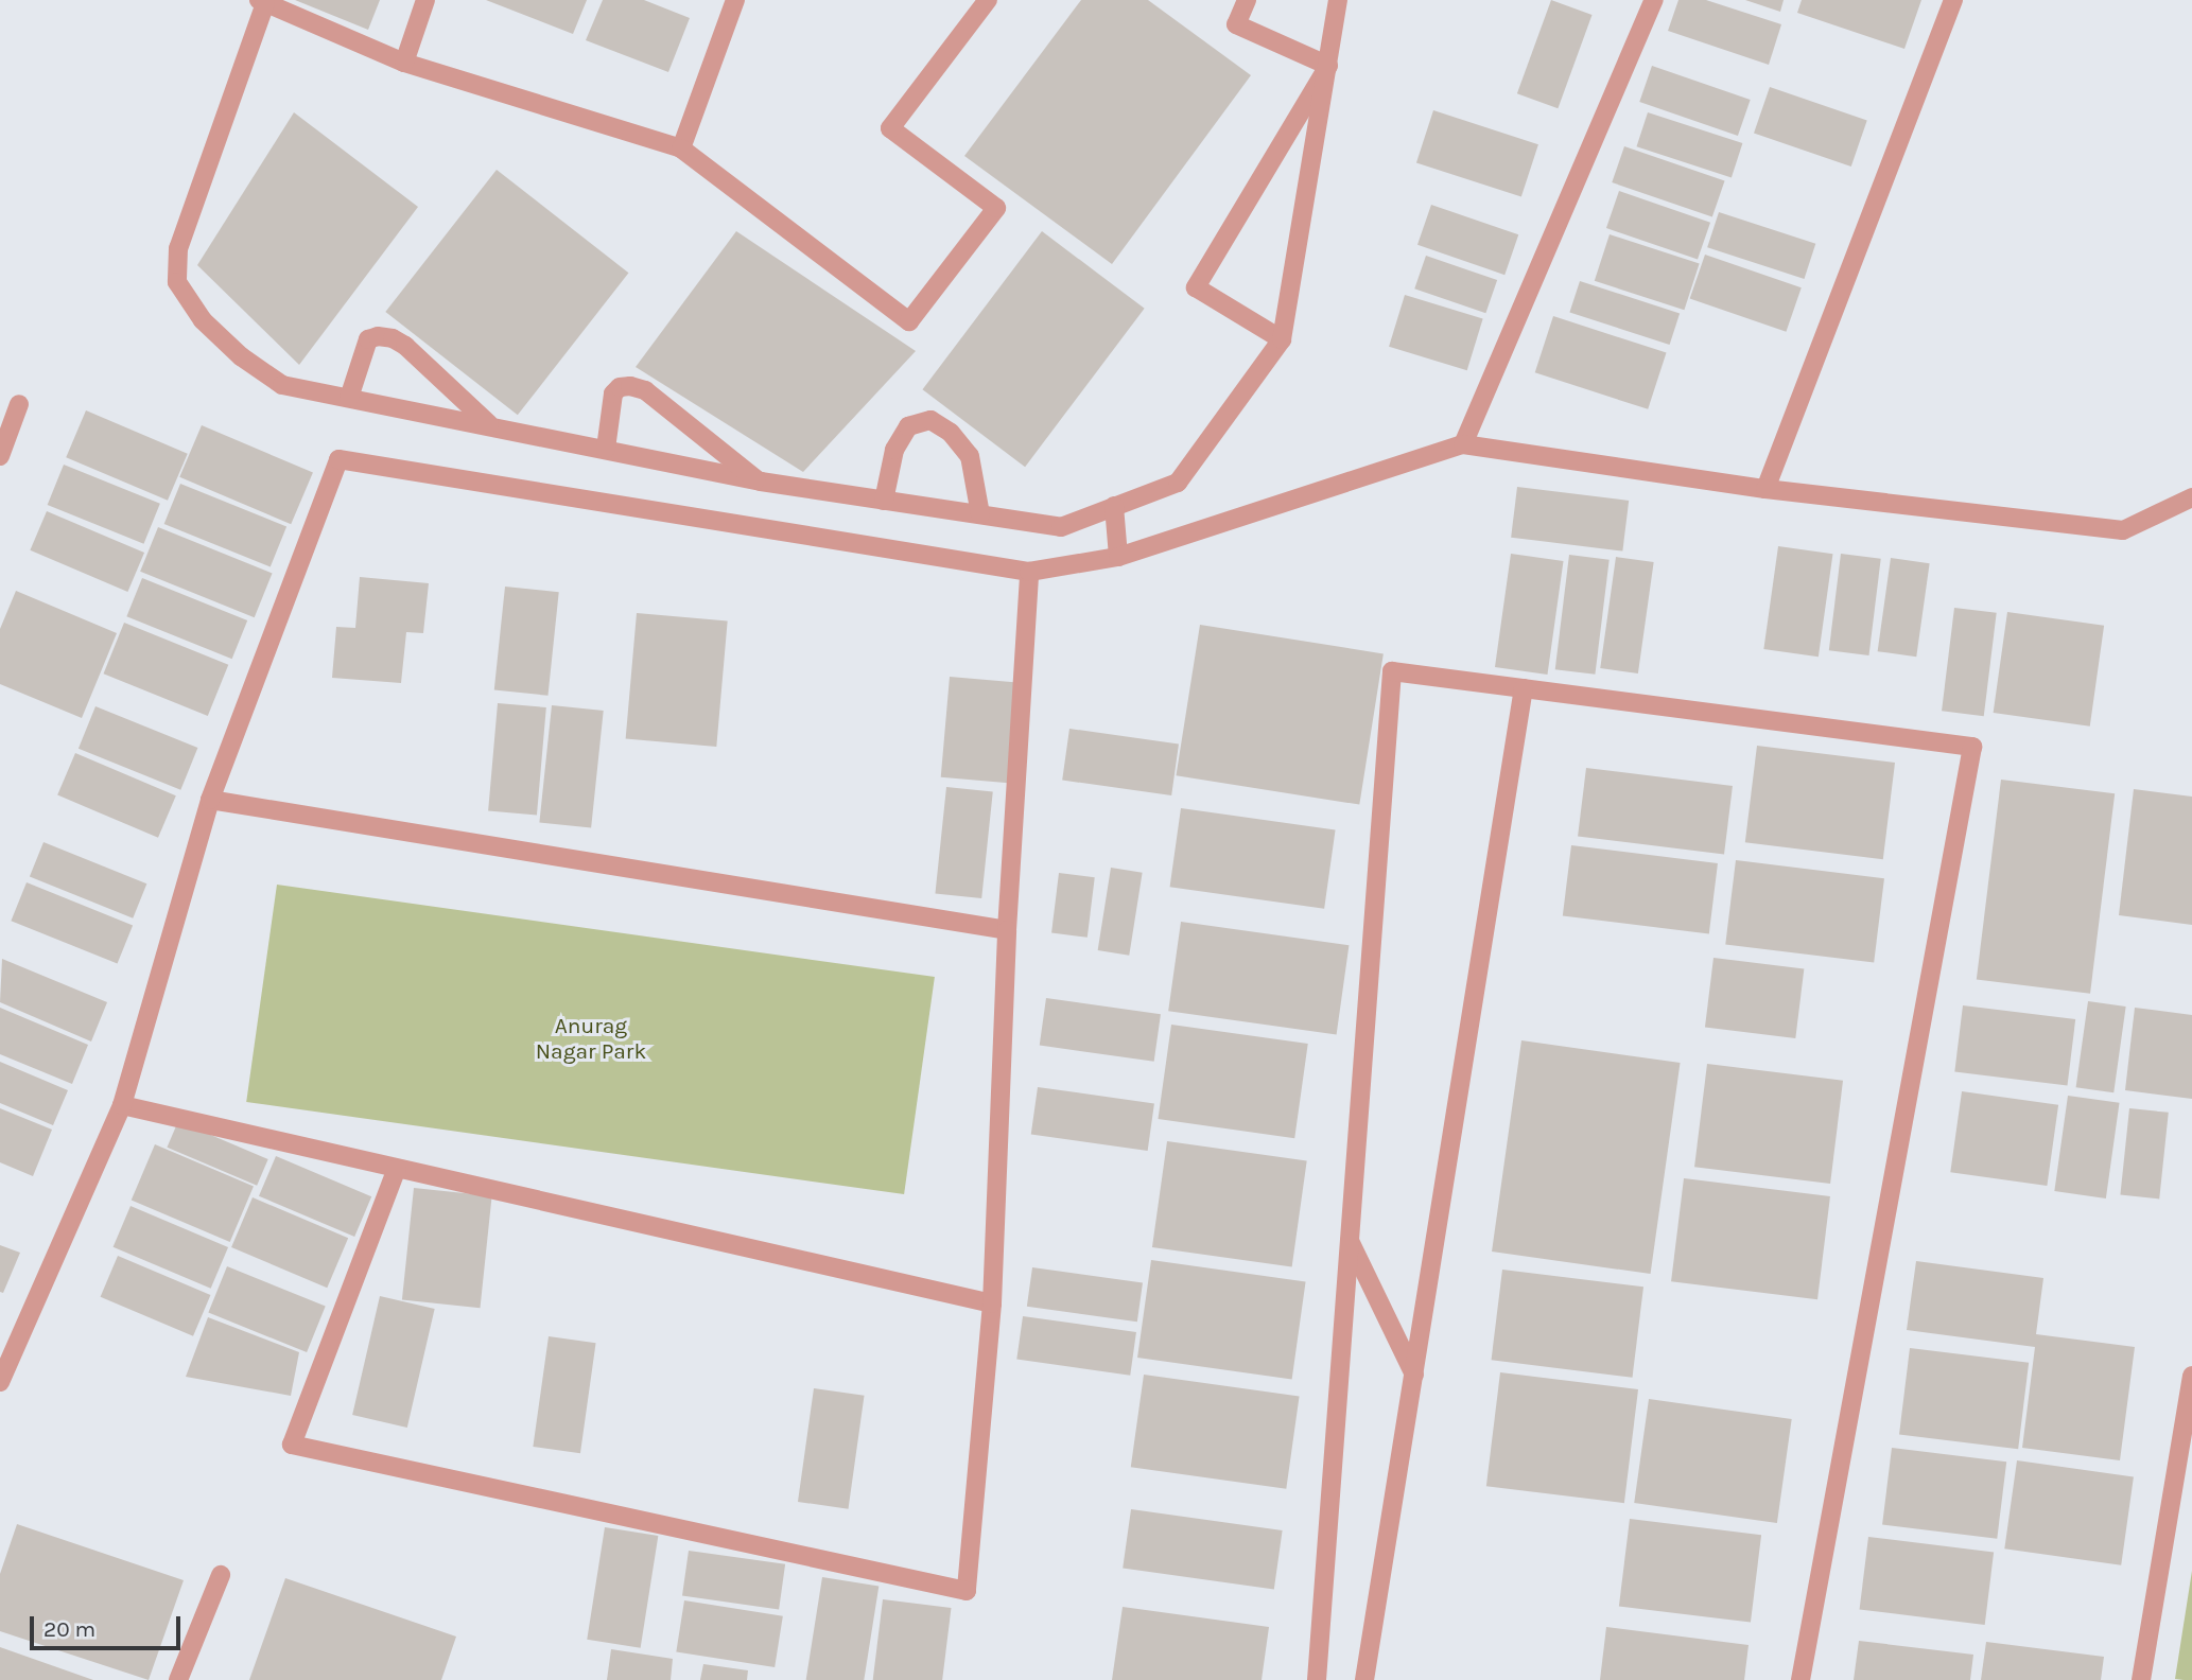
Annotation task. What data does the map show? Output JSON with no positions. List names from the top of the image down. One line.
{"parks":["Anurag Nagar Park"],"scale_bar":"20 m"}
